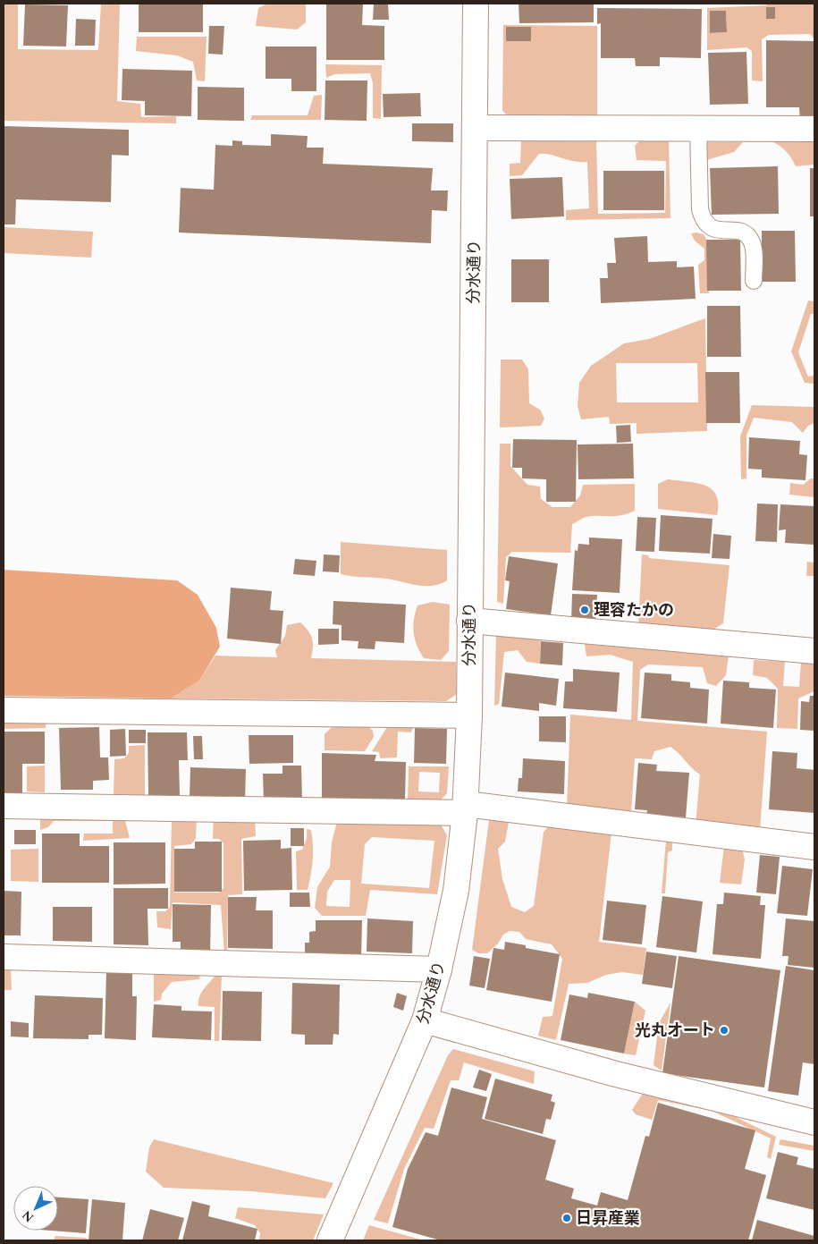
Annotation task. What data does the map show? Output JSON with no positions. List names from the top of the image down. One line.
{"streets":{"street":["分水通り"]},"places":["理容たかの","光丸オート","日昇産業"],"north":"bottom left"}
